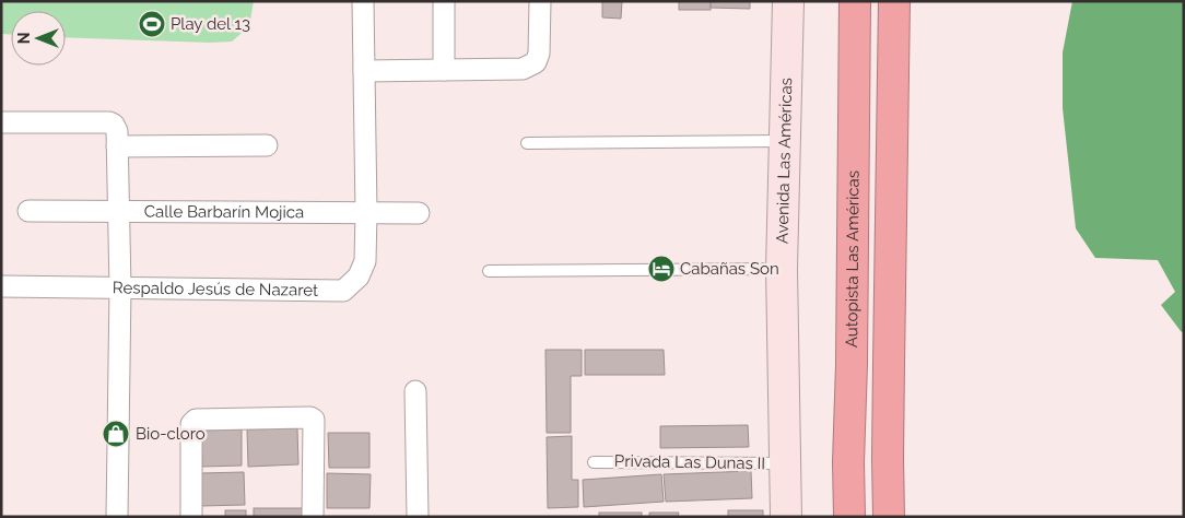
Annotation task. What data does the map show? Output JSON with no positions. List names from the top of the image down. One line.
{"streets":{"highway":["Autopista Las Américas"],"main road":["Avenida Las Américas"],"street":["Calle Barbarín Mojica","Respaldo Jesús de Nazaret"],"lane":["Privada Las Dunas II"]},"crossings":[["Avenida Las Américas","Privada Las Dunas II"],["Calle Barbarín Mojica","Respaldo Jesús de Nazaret"]],"places":{"sports":["Play del 13"],"hotel":["Cabañas Son"],"shop":["Bio-cloro"]},"north":"left"}
